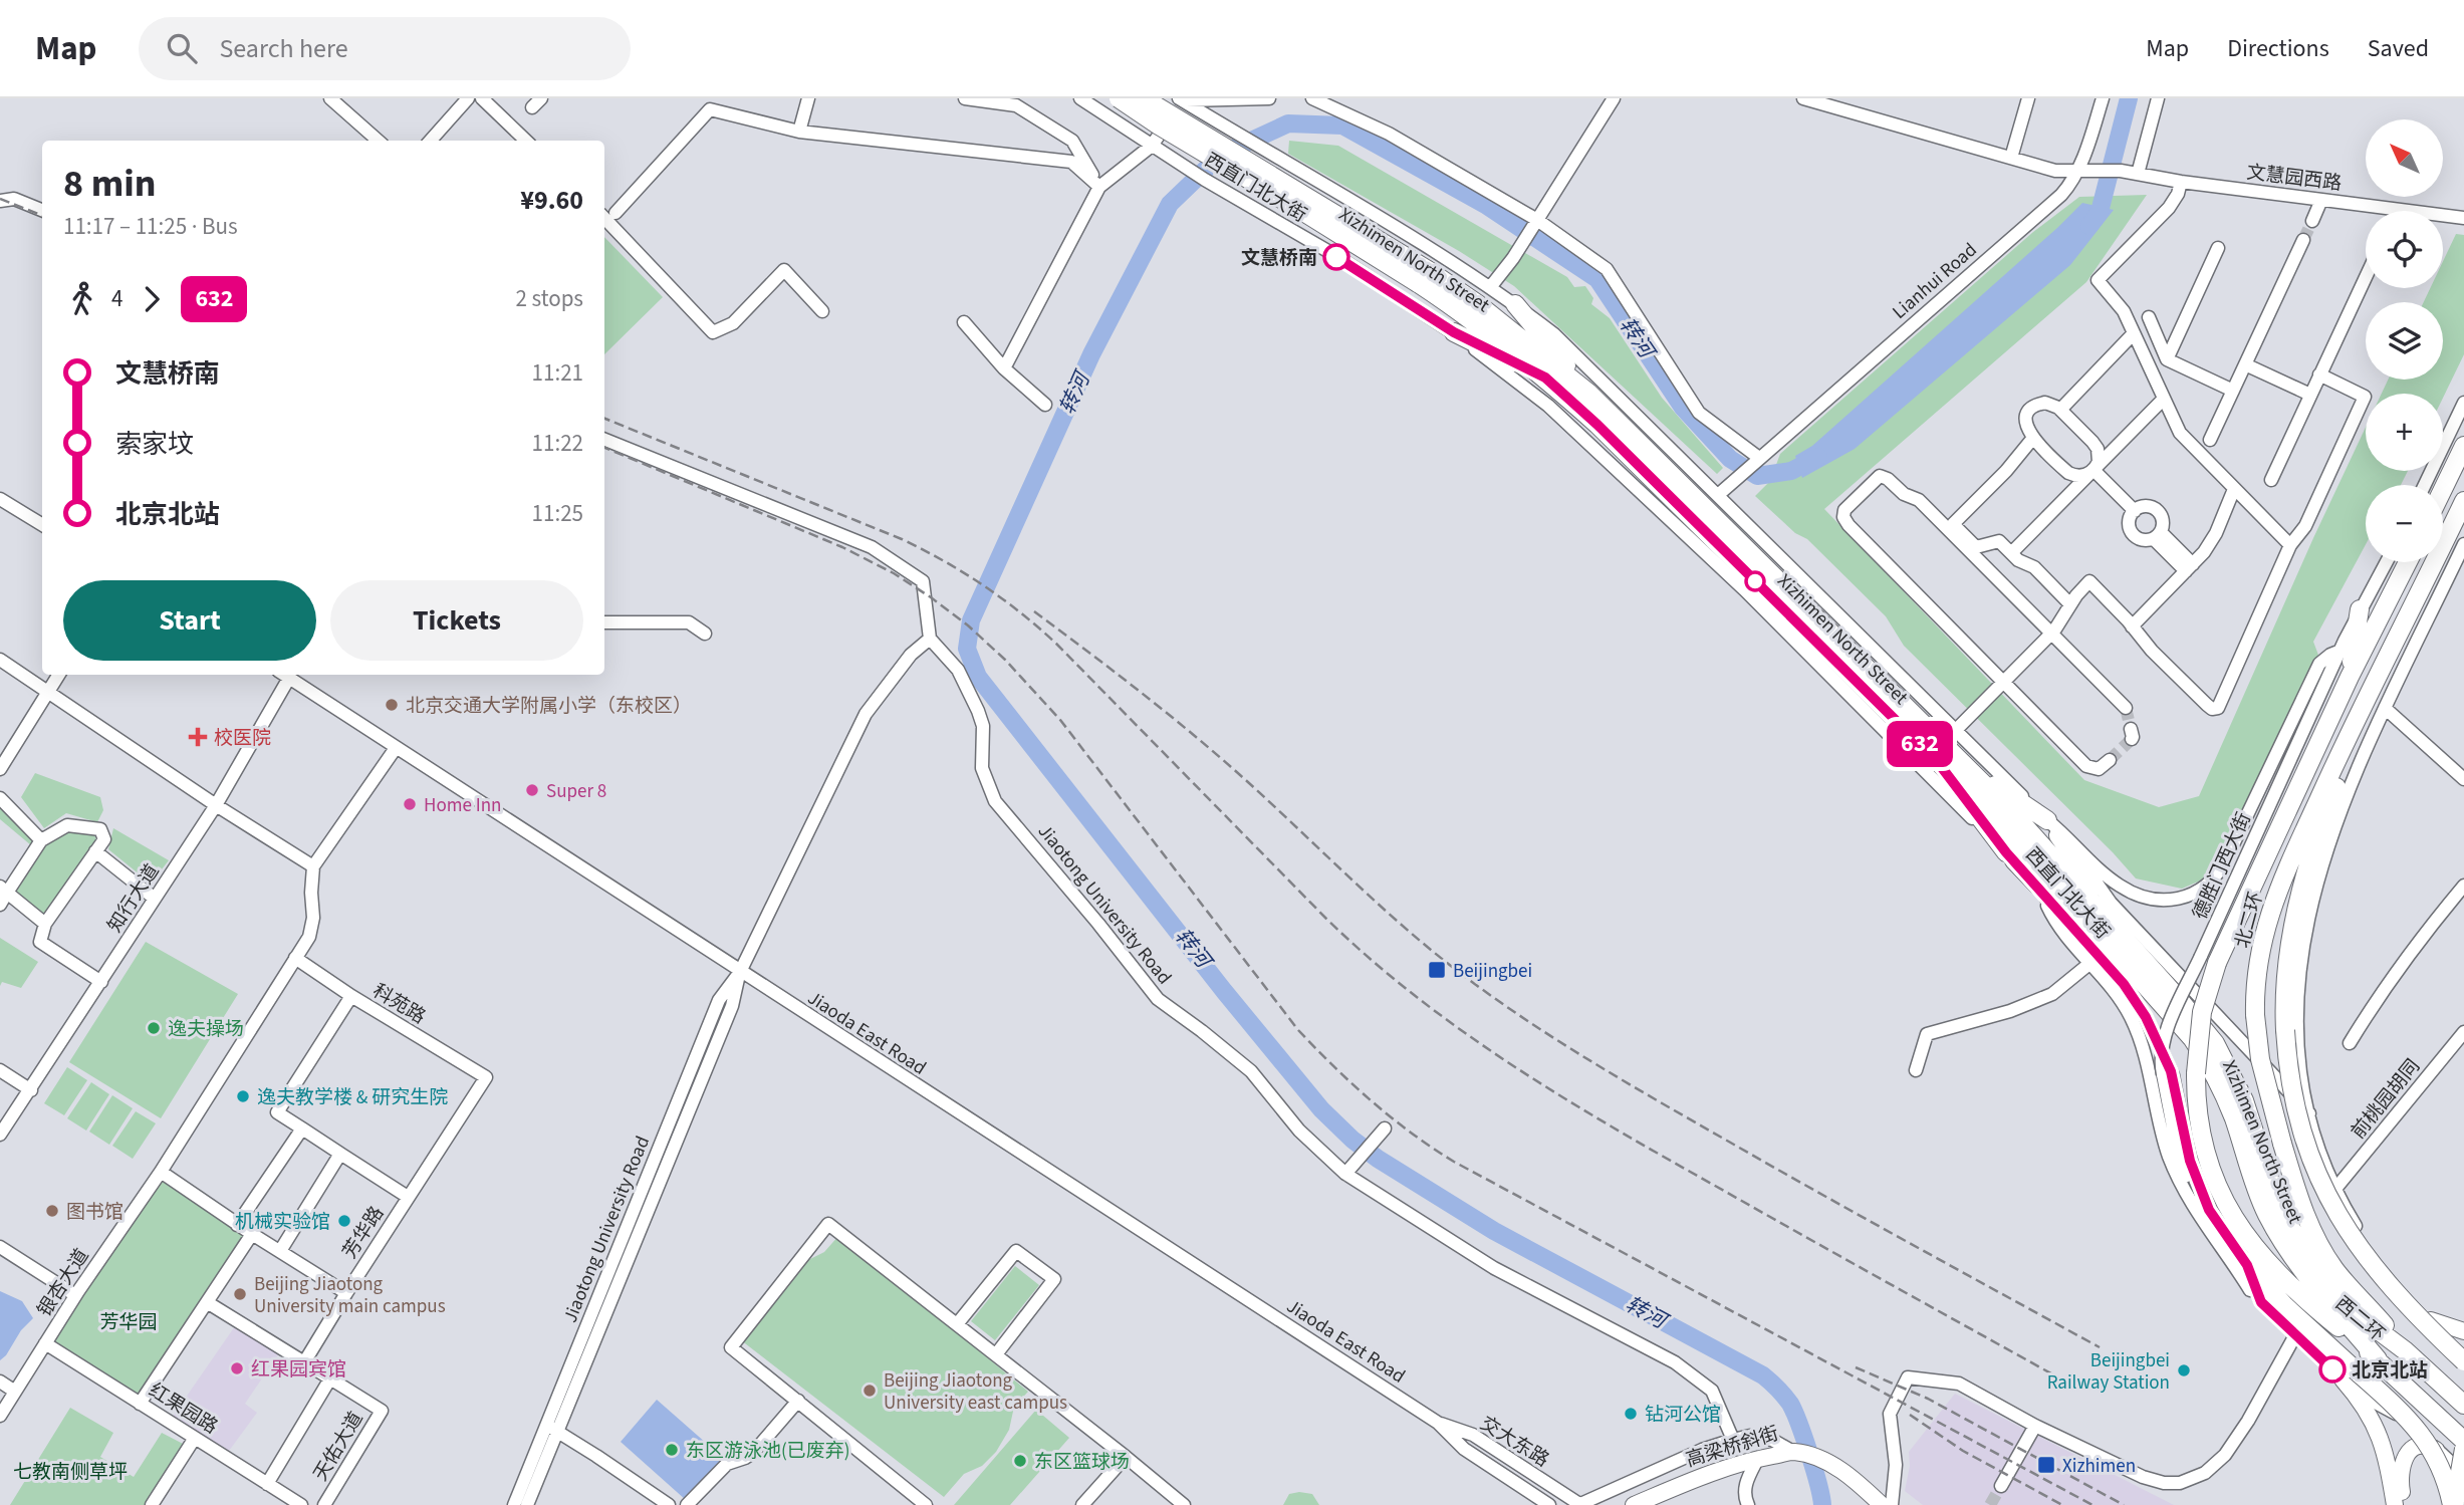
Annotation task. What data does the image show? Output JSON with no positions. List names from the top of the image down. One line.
{"streets":{"highway":["Xizhimen North Street","北二环","西二环"],"main road":["高梁桥斜街"],"street":["文慧园西路","西直门北大街","Lianhui Road","德胜门西大街","知行大道","Jiaotong University Road","科苑路","Jiaoda East Road","前桃园胡同","芳华路","银杏大道","红果园路","交大东路","天佑大道"]},"crossings":[["文慧园西路","Lianhui Road"],["西直门北大街","Lianhui Road"],["Xizhimen North Street","北二环"],["Xizhimen North Street","西二环"],["德胜门西大街","北二环"],["知行大道","Jiaoda East Road"],["Jiaotong University Road","Jiaoda East Road"],["Jiaotong University Road","高梁桥斜街"],["北二环","西二环"],["科苑路","芳华路"],["科苑路","银杏大道"],["Jiaoda East Road","交大东路"],["银杏大道","红果园路"],["交大东路","高梁桥斜街"]],"water":["转河"],"parks":["芳华园","七教南侧草坪"],"places":{"other":["文慧桥南","北京交通大学附属小学（东校区）","Super 8","Home Inn","逸夫操场","逸夫教学楼 & 研究生院","图书馆","机械实验馆","Beijing Jiaotong University main campus","红果园宾馆","北京北站","Beijingbei Railway Station","Beijing Jiaotong University east campus","钻河公馆","东区游泳池(已废弃)","东区篮球场"],"health":["校医院"],"transit":["Beijingbei","Xizhimen"]},"lines":["bus line 632"],"north":"top left","page":{"header":"Map","search":"Search here","nav":["Map","Directions","Saved"],"on_map":"632","map_buttons":["+","−"],"heading":["8 min","11:17 – 11:25 · Bus","¥9.60"],"legs":["4","632","2 stops"],"list":[{"name":"文慧桥南","value":"11:21"},{"name":"索家坟","value":"11:22"},{"name":"北京北站","value":"11:25"}],"buttons":["Start","Tickets"]}}
